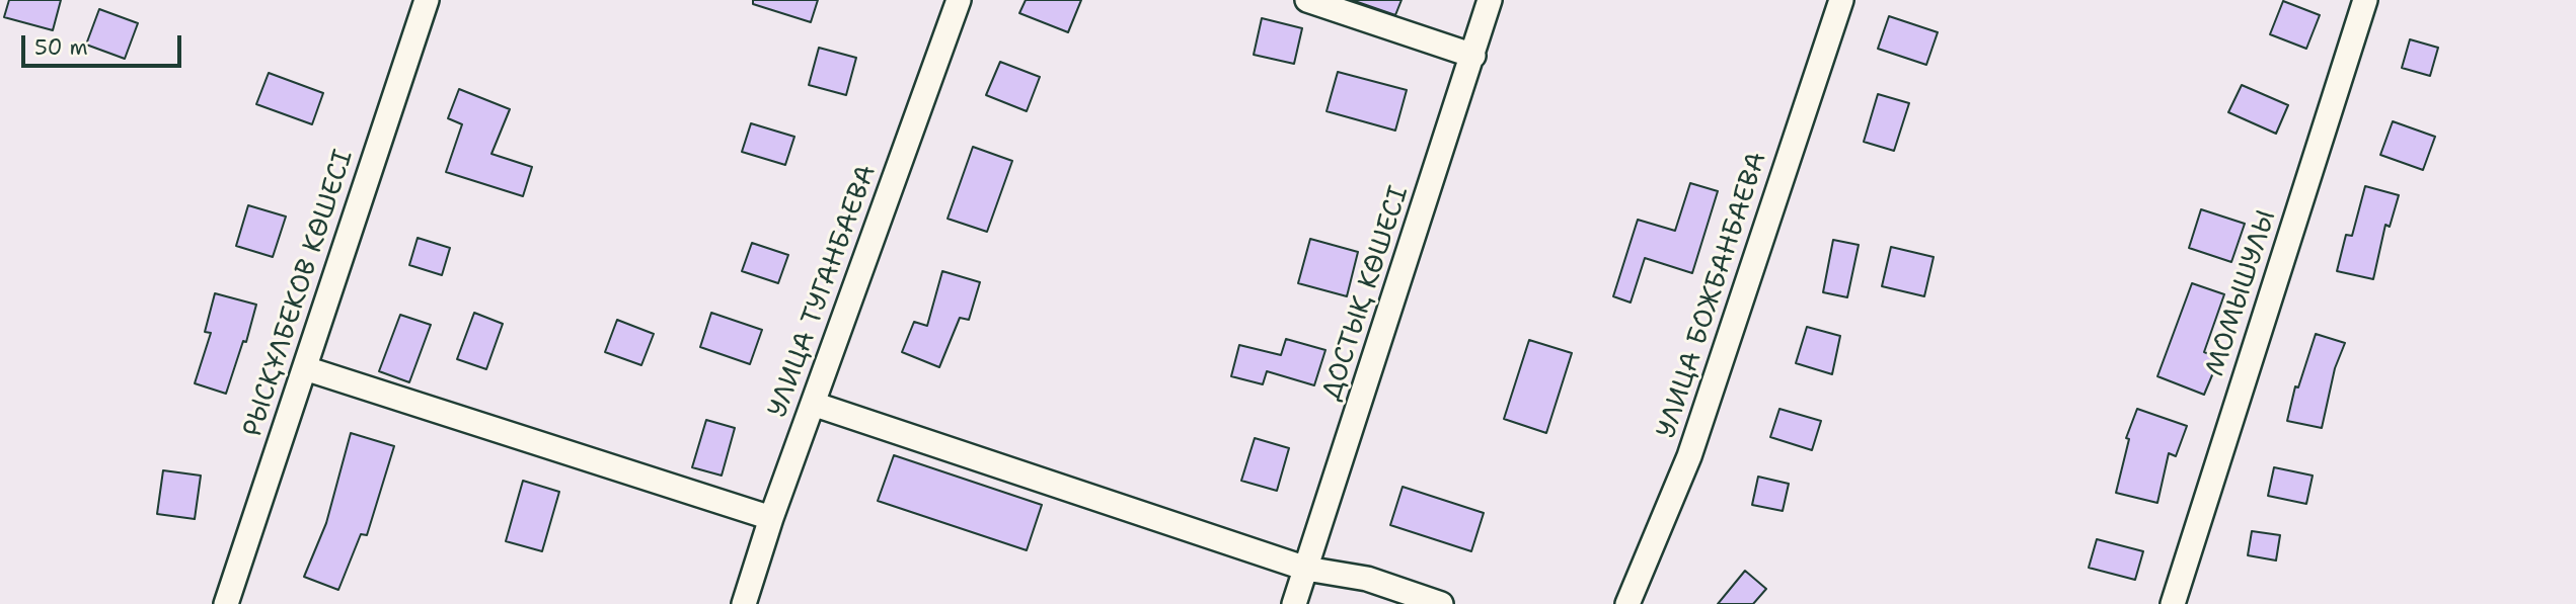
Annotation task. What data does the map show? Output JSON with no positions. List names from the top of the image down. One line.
{"streets":{"street":["УЛИЦА ТУГАНБАЕВА","РЫСҚҰЛБЕКОВ КӨШЕСІ","ДОСТЫҚ КӨШЕСІ","МОМЫШУЛЫ","УЛИЦА БОЖБАНБАЕВА"]},"scale_bar":"50 m"}
